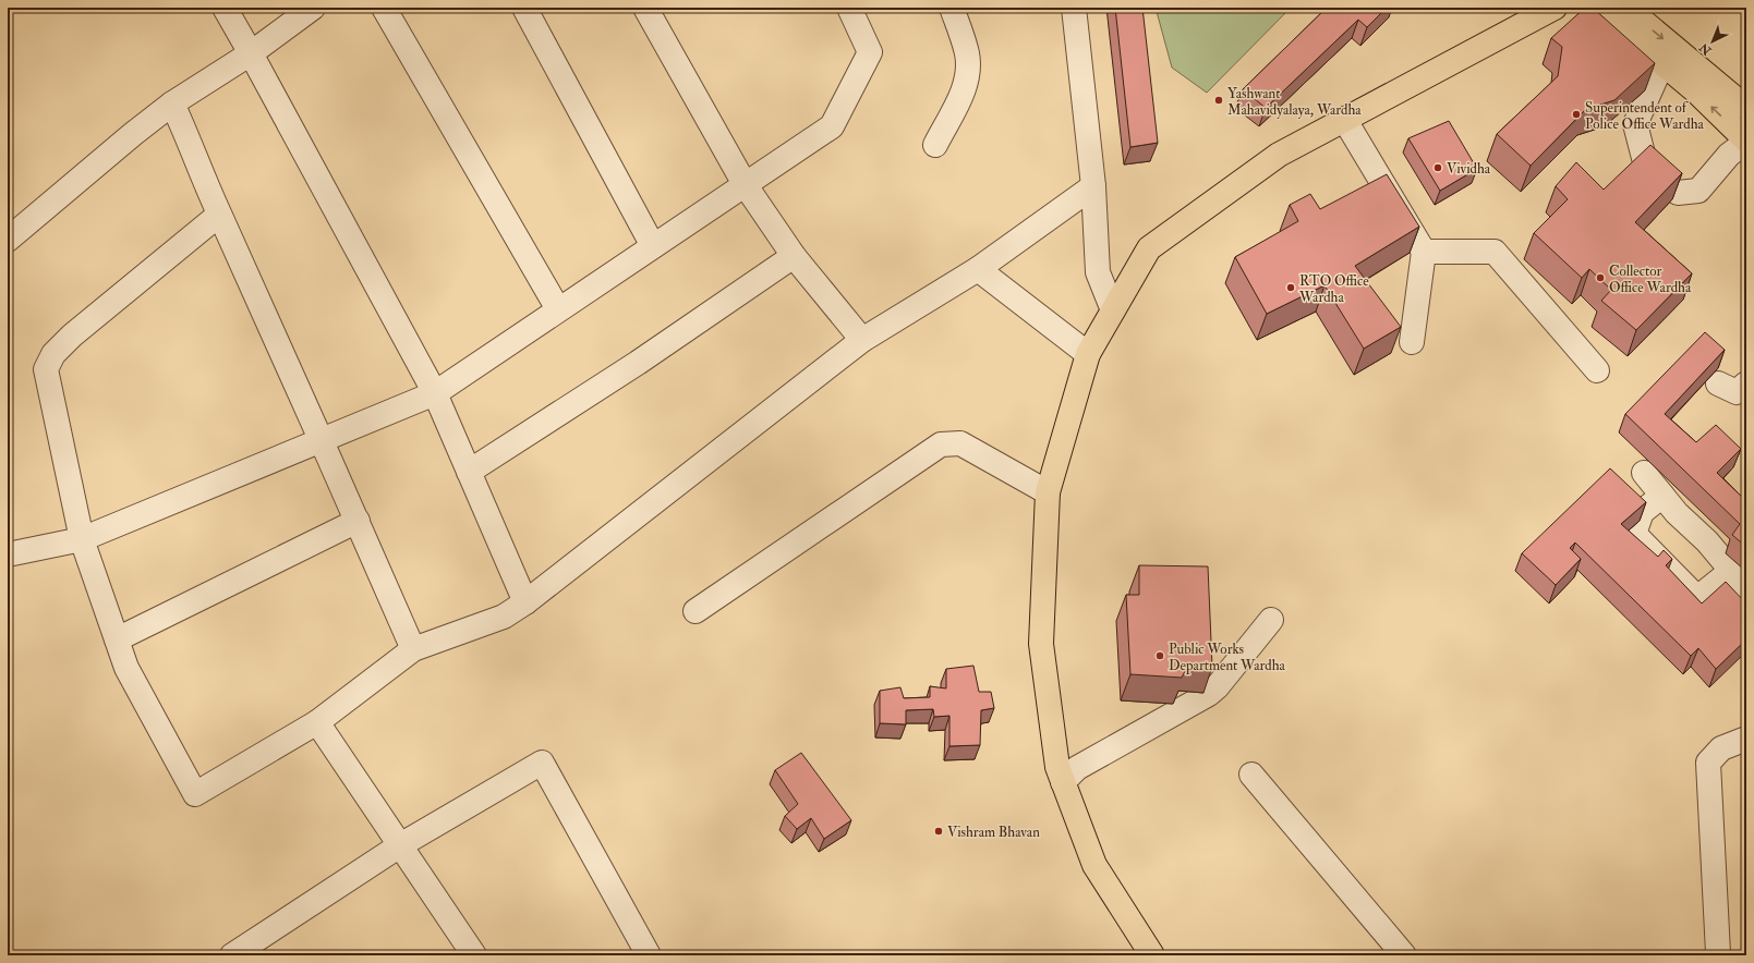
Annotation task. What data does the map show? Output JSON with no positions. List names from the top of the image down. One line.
{"places":["Yashwant Mahavidyalaya, Wardha","Superintendent of Police Office Wardha","Vividha","Collector Office Wardha","RTO Office Wardha","Public Works Department Wardha","Vishram Bhavan"],"north":"bottom left"}
